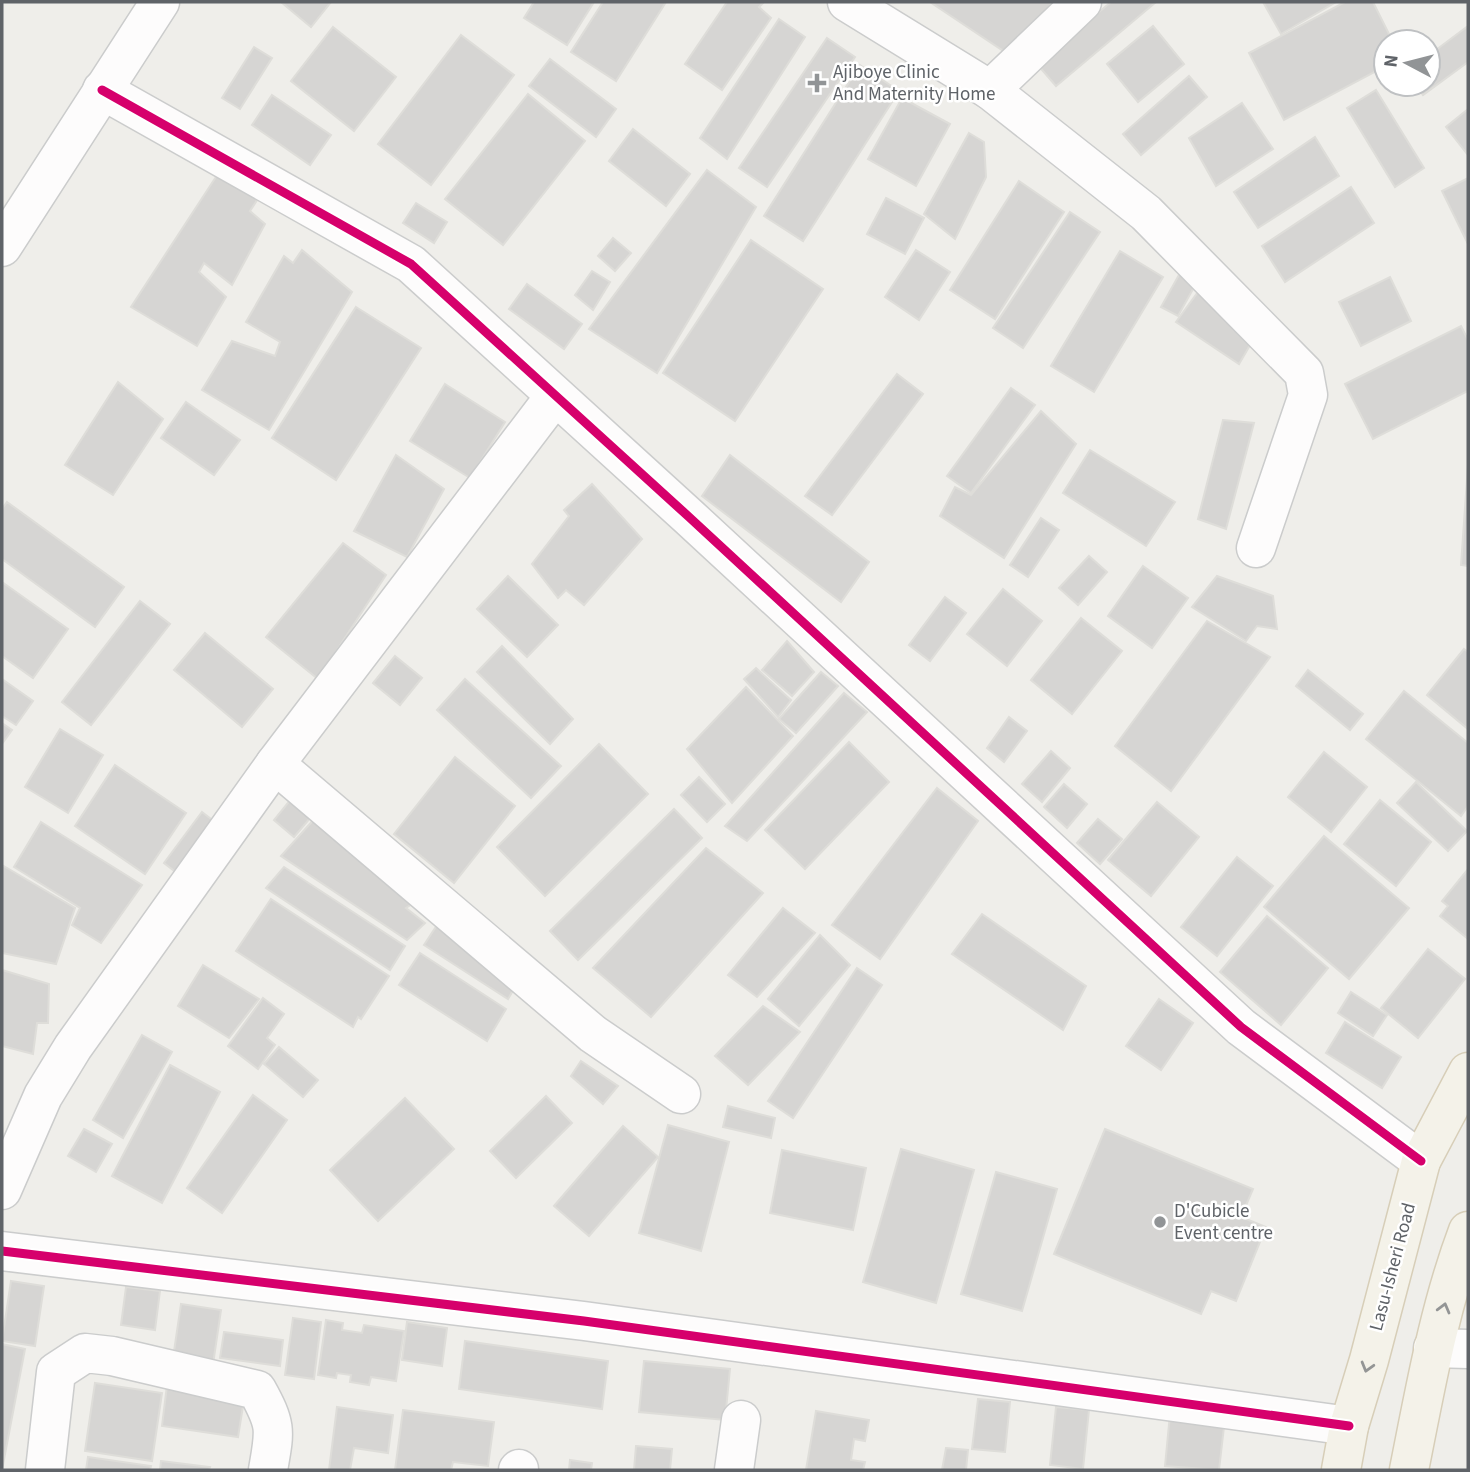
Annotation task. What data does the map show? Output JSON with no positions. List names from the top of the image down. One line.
{"streets":{"main road":["Lasu-Isheri Road"]},"places":{"health":["Ajiboye Clinic And Maternity Home"],"other":["D'Cubicle Event centre"]},"north":"left"}
